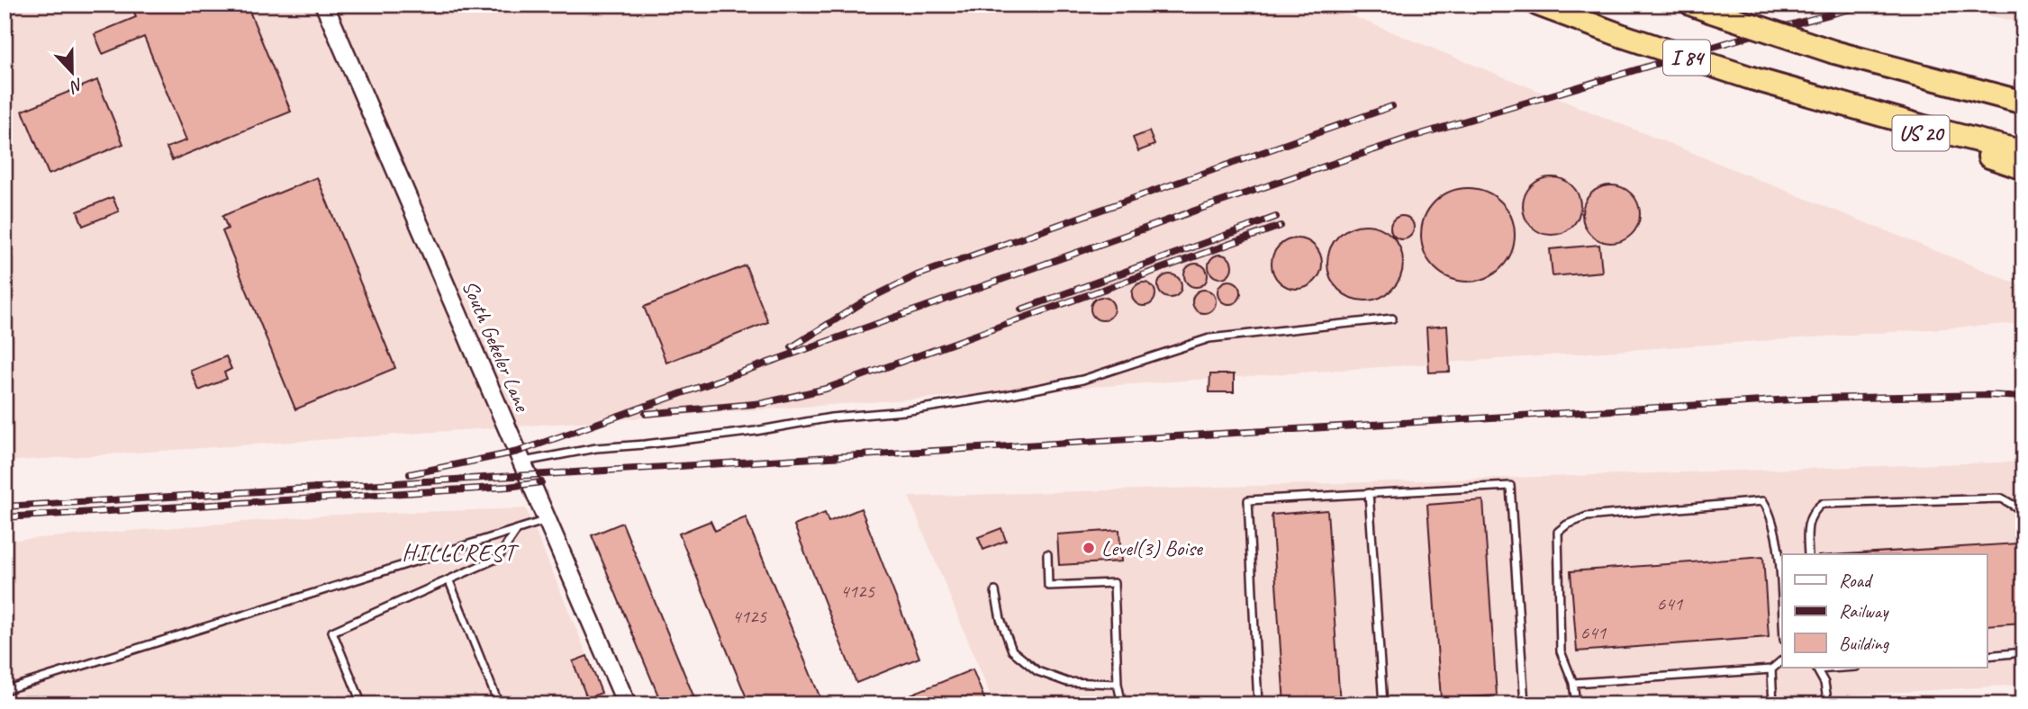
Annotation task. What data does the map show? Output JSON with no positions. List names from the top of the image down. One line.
{"streets":{"highway":["I 84","US 20"],"street":["South Gekeler Lane"]},"crossings":[["I 84","US 20"]],"districts":["HILLCREST"],"places":["Level(3) Boise"],"house_numbers":["4125","641","4125","641"],"legend":["Road","Railway","Building"],"north":"bottom"}
